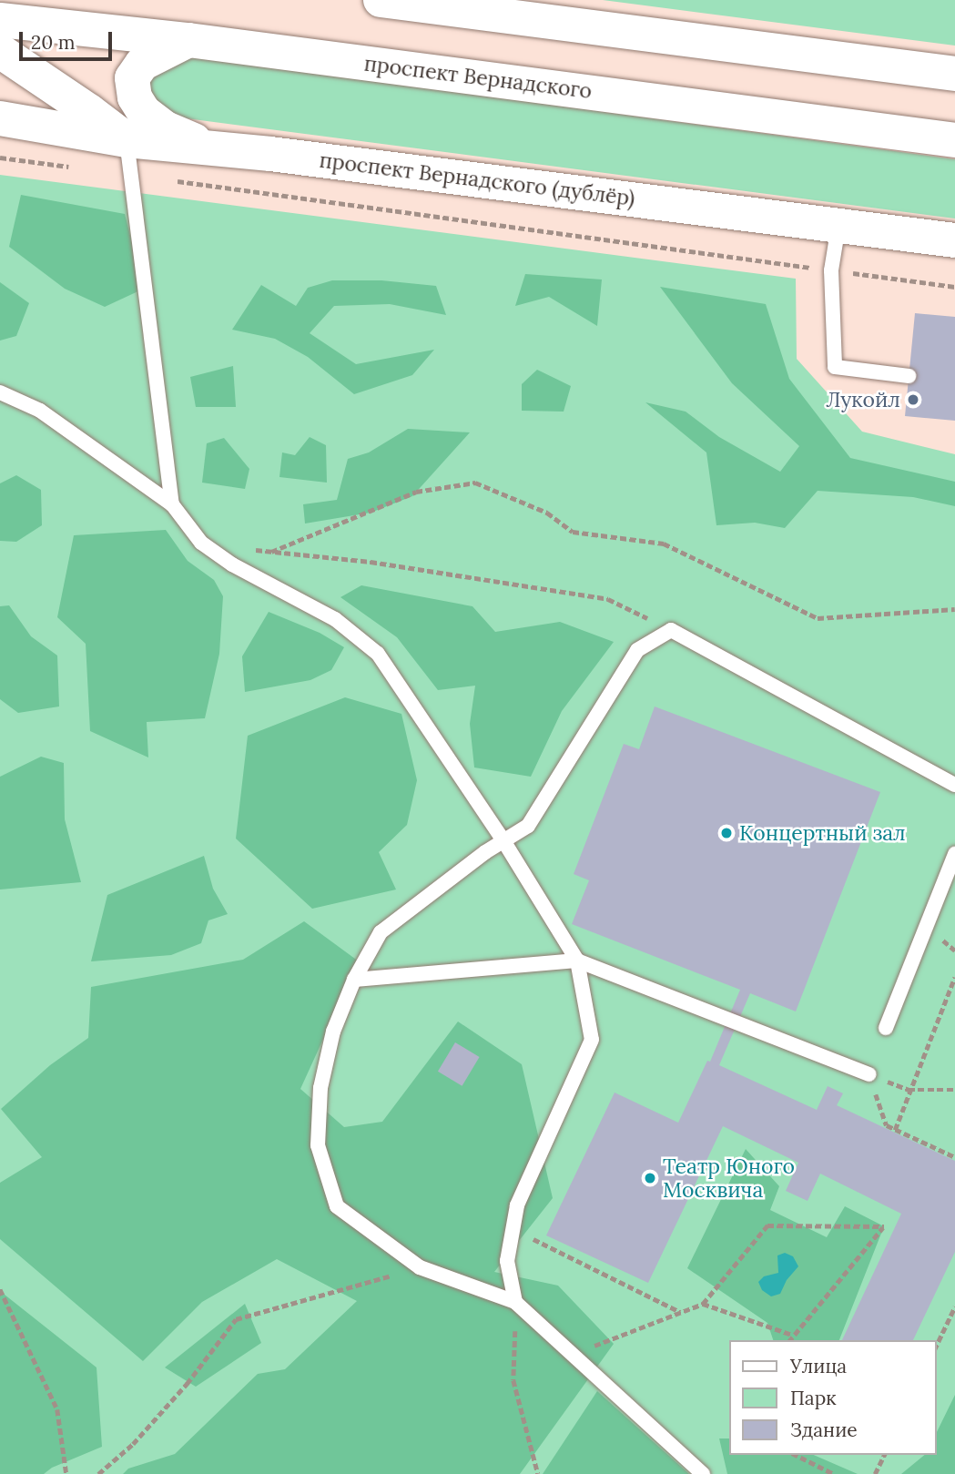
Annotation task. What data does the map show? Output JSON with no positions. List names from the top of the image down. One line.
{"streets":{"main road":["проспект Вернадского","проспект Вернадского (дублёр)"]},"places":["Лукойл","Концертный зал","Театр Юного Москвича"],"legend":["Улица","Парк","Здание"],"scale_bar":"20 m"}
